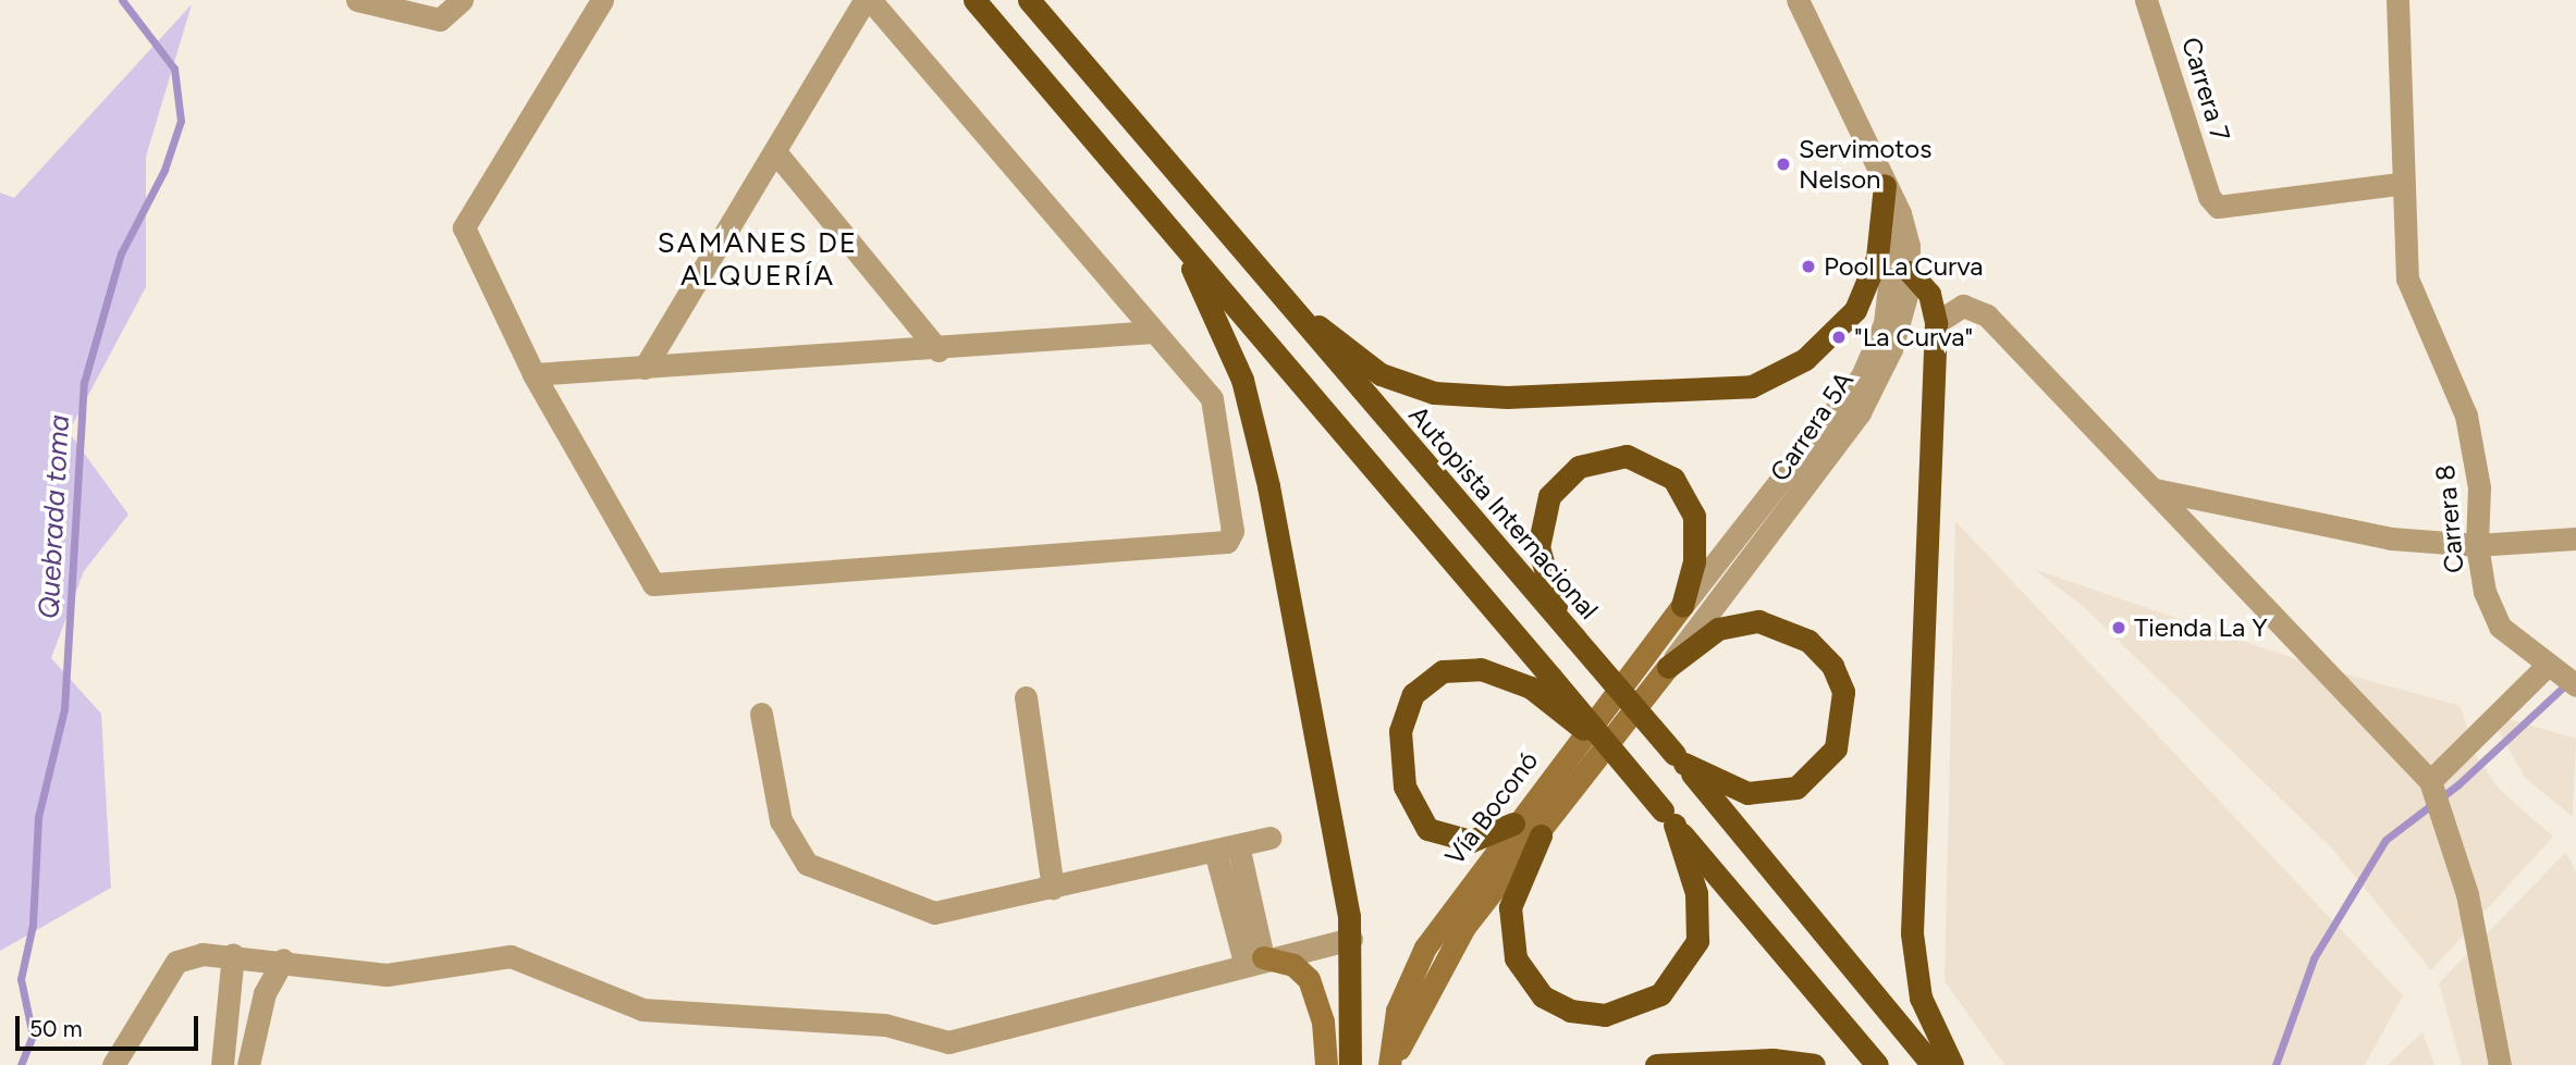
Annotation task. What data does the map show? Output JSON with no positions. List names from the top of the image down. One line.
{"streets":{"highway":["Autopista Internacional"],"main road":["Vía Boconó"],"street":["Carrera 7","Carrera 5A","Carrera 8"]},"crossings":[["Carrera 7","Carrera 8"],["Carrera 5A","Vía Boconó"]],"districts":["SAMANES DE ALQUERÍA"],"water":["Quebrada toma"],"places":["Servimotos Nelson","Pool La Curva","\"La Curva\"","Tienda La Y"],"scale_bar":"50 m"}
